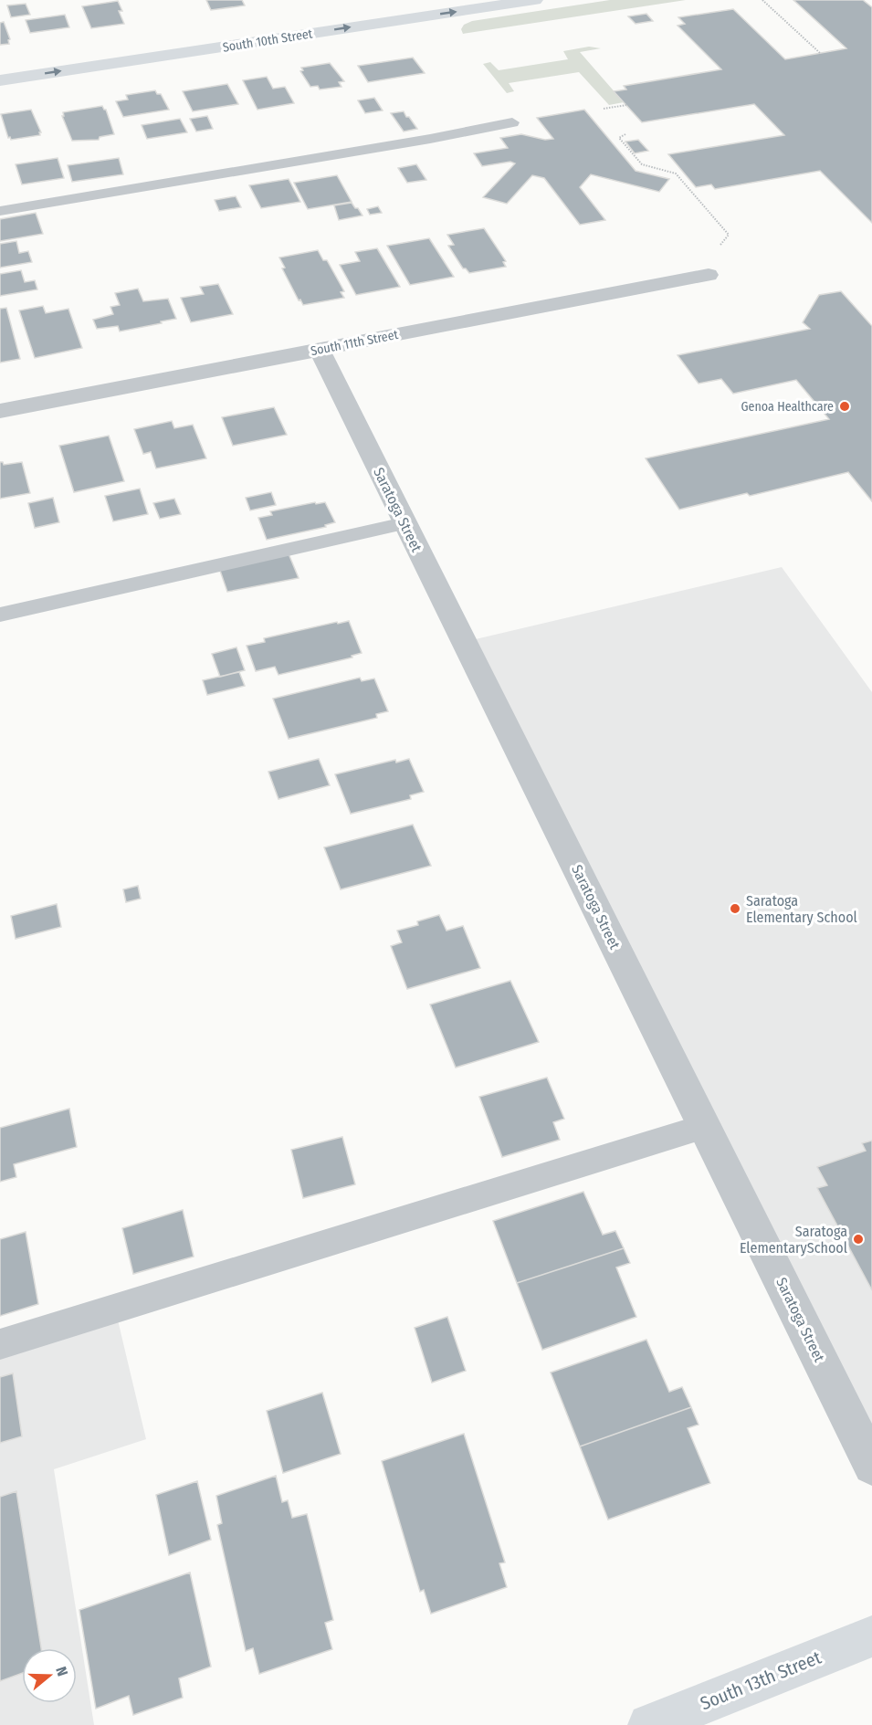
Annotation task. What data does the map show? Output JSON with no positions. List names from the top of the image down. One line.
{"streets":{"main road":["South 10th Street","South 13th Street"],"street":["South 11th Street","Saratoga Street"]},"crossings":[["South 11th Street","Saratoga Street"]],"one_way":["South 10th Street"],"places":["Genoa Healthcare","Saratoga Elementary School","Saratoga ElementarySchool"],"north":"right"}
